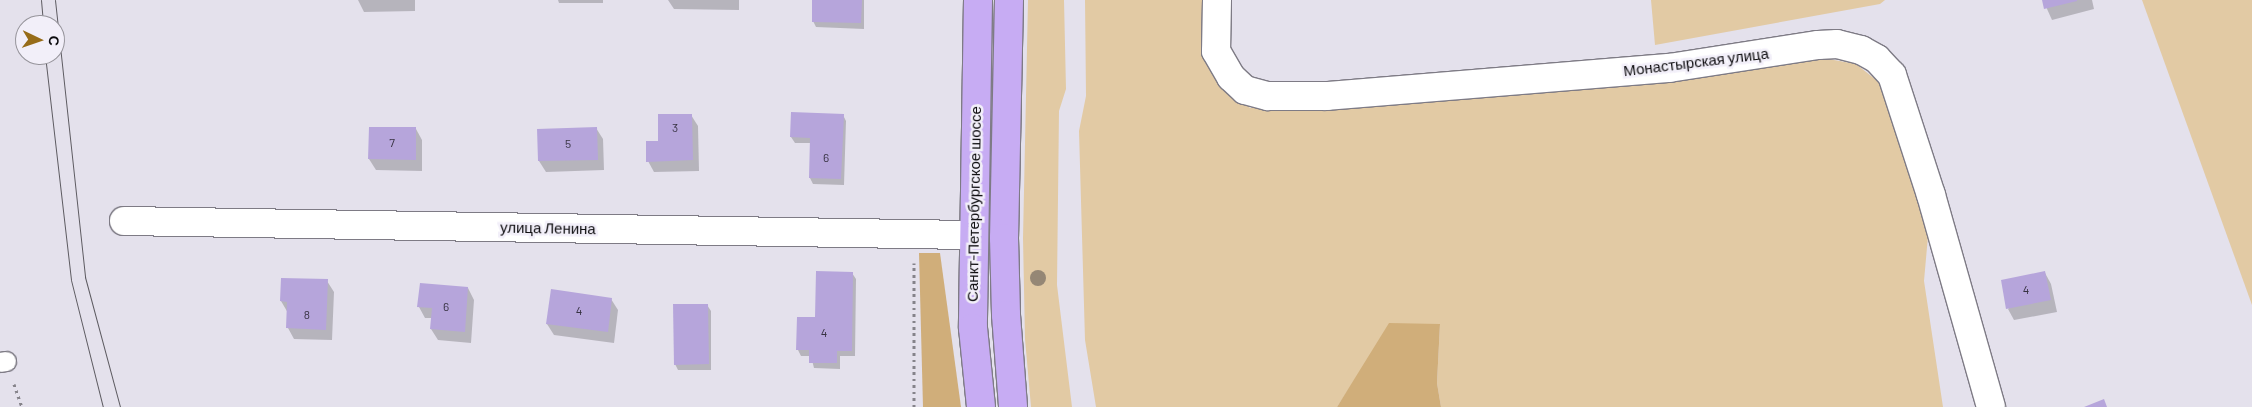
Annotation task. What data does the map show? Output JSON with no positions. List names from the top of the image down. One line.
{"streets":{"main road":["Санкт-Петербургское шоссе"],"street":["Монастырская улица","улица Ленина"]},"crossings":[["Санкт-Петербургское шоссе","улица Ленина"]],"house_numbers":["3","7","5","6","4","6","4","8","4"],"north":"right"}
